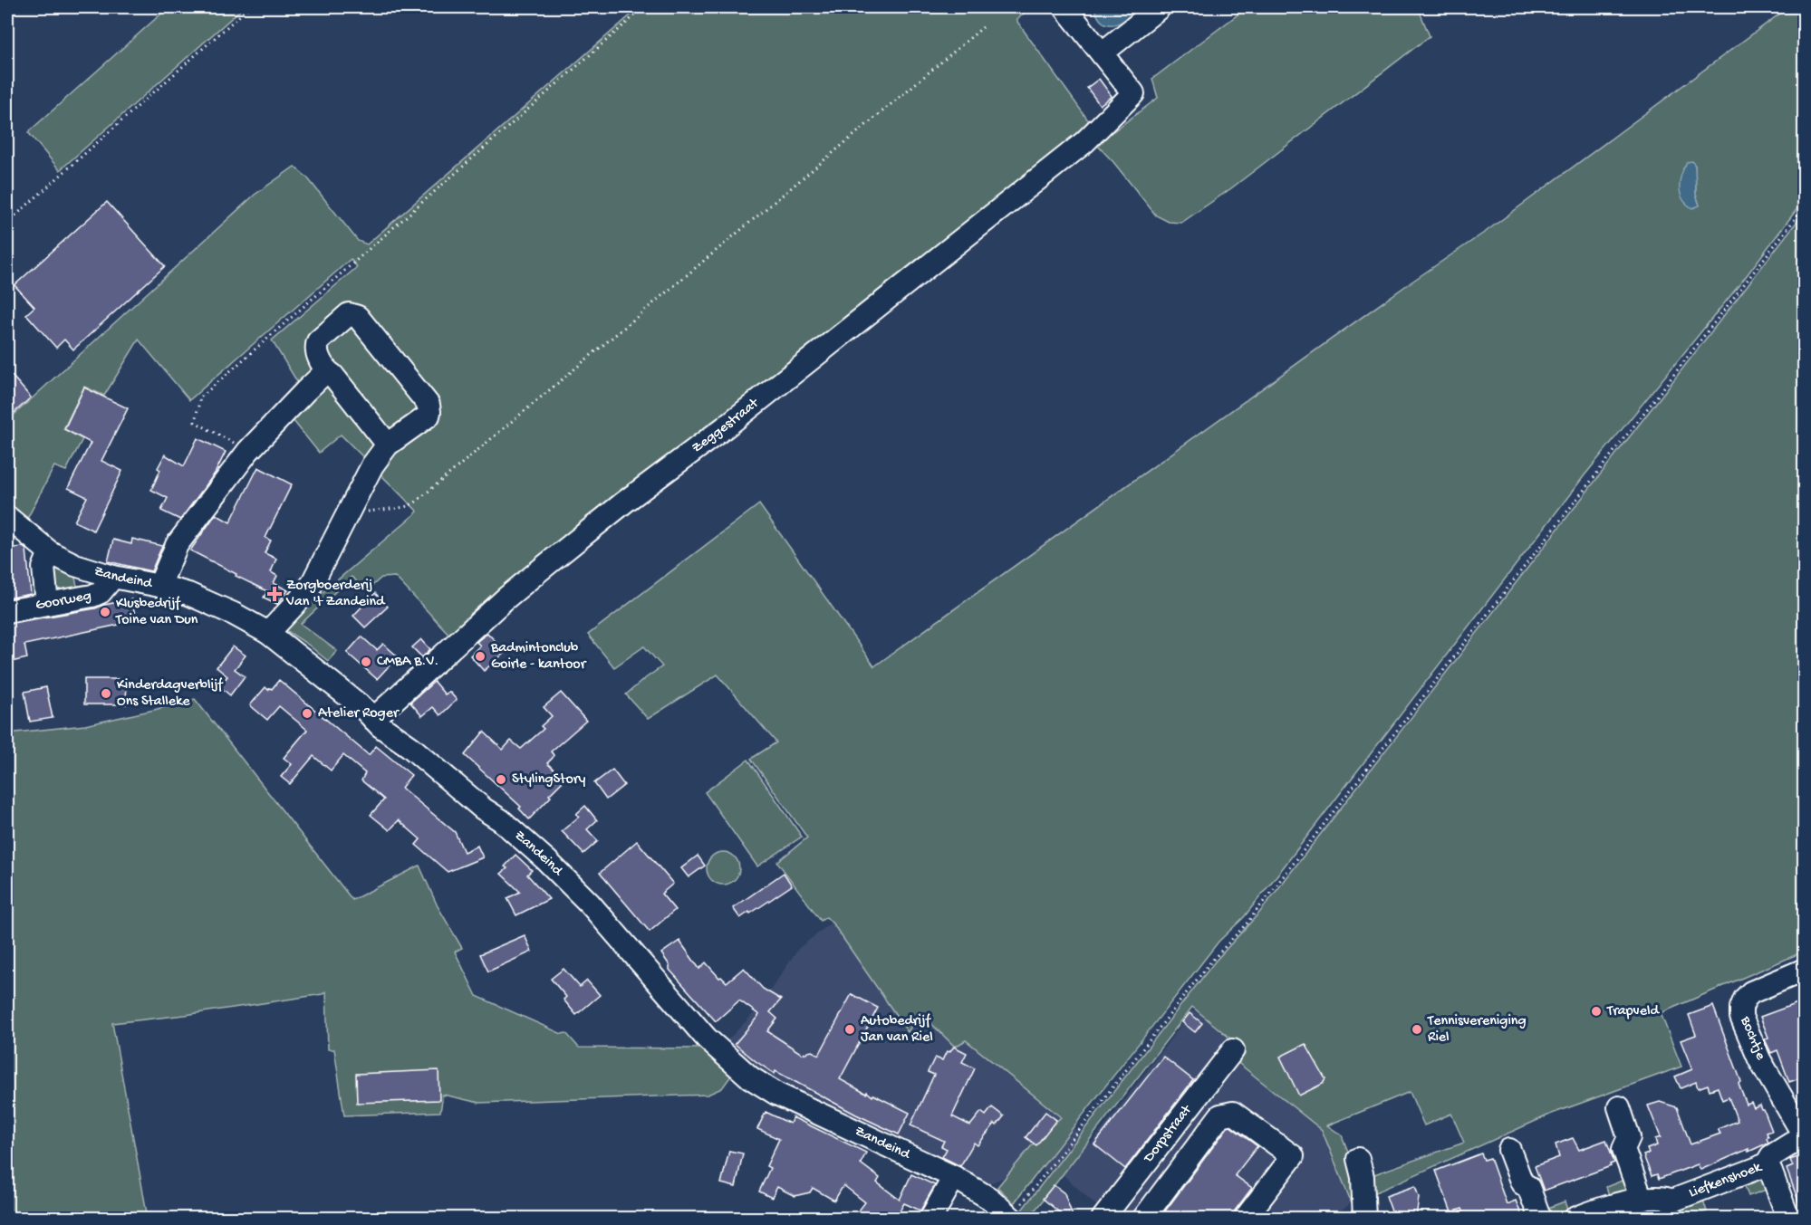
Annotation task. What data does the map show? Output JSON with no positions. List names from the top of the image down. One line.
{"streets":{"street":["Zeggestraat","Zandeind","Goorweg","Bochtje","Dorpstraat","Liefkenshoek"]},"crossings":[["Zeggestraat","Zandeind"],["Zandeind","Goorweg"],["Bochtje","Liefkenshoek"]],"places":{"health":["Zorgboerderij Van 't Zandeind"],"other":["Klusbedrijf Toine van Dun","Badmintonclub Goirle - kantoor","CMBA B.V.","Kinderdagverblijf Ons Stalleke","Atelier Roger","StylingStory","Trapveld","Autobedrijf Jan van Riel","Tennisvereniging Riel"]}}
